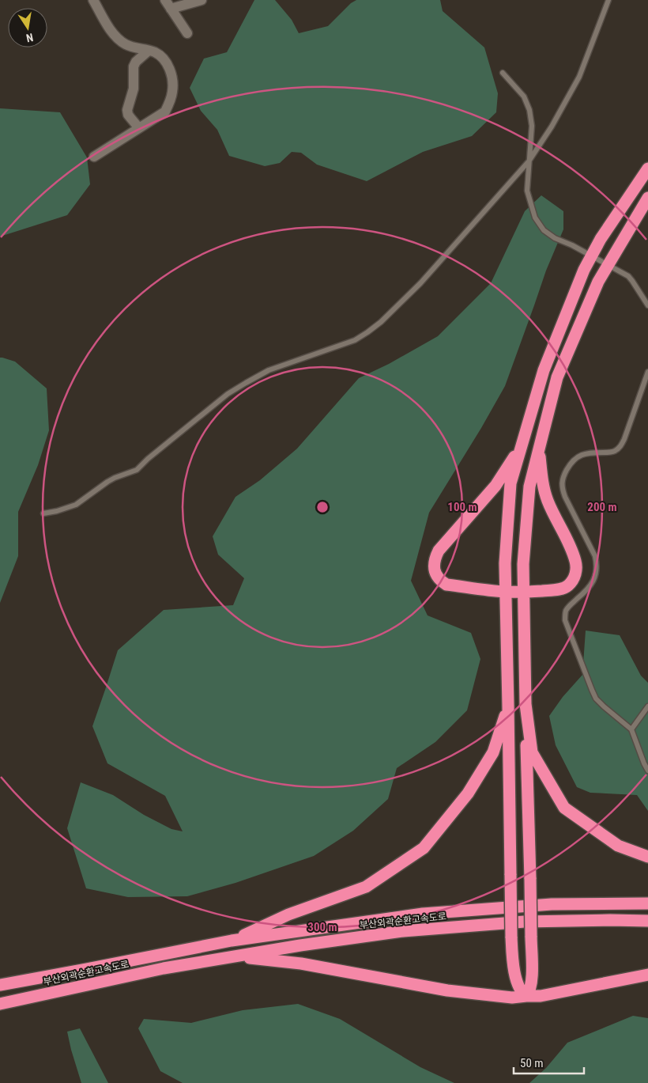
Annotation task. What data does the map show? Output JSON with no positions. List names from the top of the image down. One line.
{"streets":{"highway":["부산외곽순환고속도로"]},"scale_bar":"50 m","north":"bottom","rings":["100 m","200 m","300 m"]}
